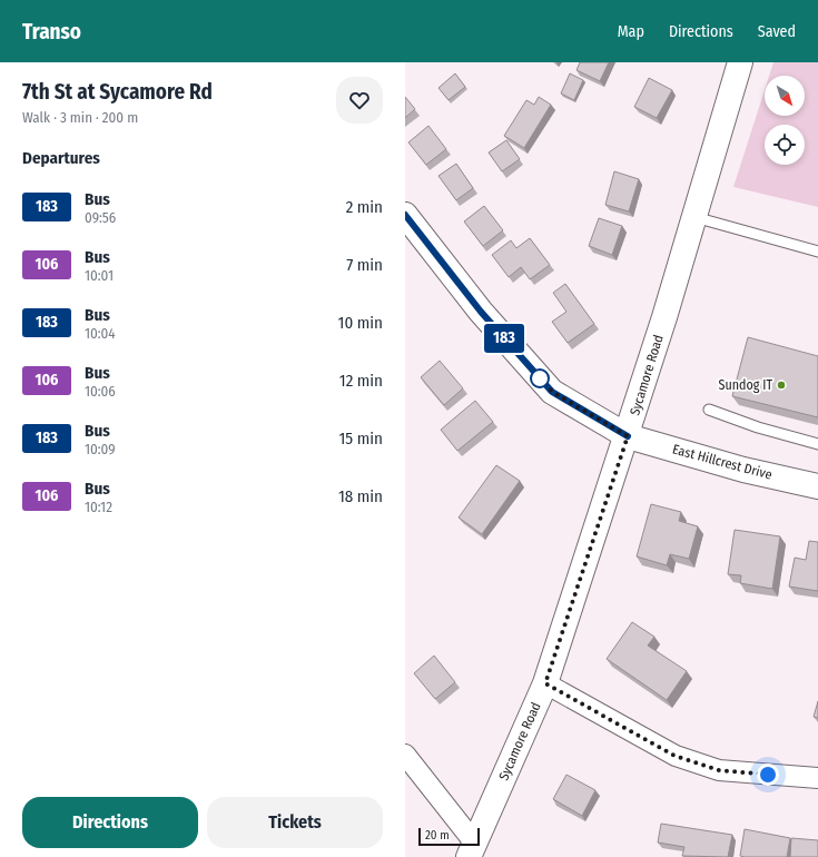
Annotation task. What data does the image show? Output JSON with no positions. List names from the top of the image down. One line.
{"streets":{"main road":["Sycamore Road","East Hillcrest Drive"]},"crossings":[["Sycamore Road","East Hillcrest Drive"]],"places":["Sundog IT"],"lines":["bus line 183"],"scale_bar":"20 m","north":"bottom right","page":{"header":"Transo","nav":["Map","Directions","Saved"],"heading":[["7th St at Sycamore Rd","Walk · 3 min · 200 m"],"Departures"],"on_map":"183","list":[{"mark":"183","name":"Bus","note":"09:56","value":"2 min"},{"mark":"106","name":"Bus","note":"10:01","value":"7 min"},{"mark":"183","name":"Bus","note":"10:04","value":"10 min"},{"mark":"106","name":"Bus","note":"10:06","value":"12 min"},{"mark":"183","name":"Bus","note":"10:09","value":"15 min"},{"mark":"106","name":"Bus","note":"10:12","value":"18 min"}],"buttons":["Directions","Tickets"],"scale":"20 m"}}
